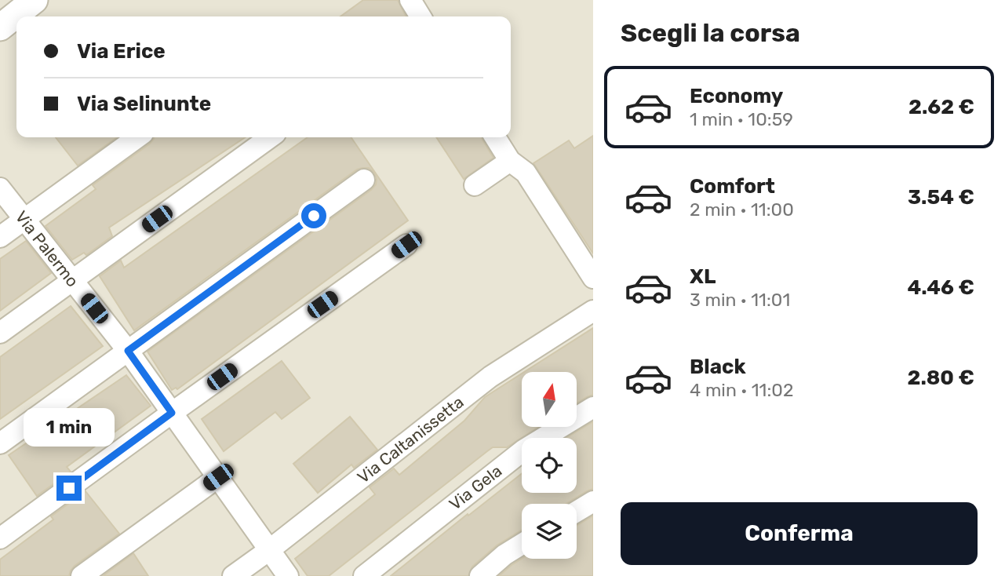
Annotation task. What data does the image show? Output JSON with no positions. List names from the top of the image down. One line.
{"streets":{"street":["Via Palermo","Via Caltanissetta","Via Gela"]},"crossings":[["Via Palermo","Via Caltanissetta"]],"north":"top","page":{"heading":"Scegli la corsa","banner":["Via Erice","Via Selinunte"],"list":[{"name":"Economy","note":"1 min · 10:59","value":"2.62 €"},{"name":"Comfort","note":"2 min · 11:00","value":"3.54 €"},{"name":"XL","note":"3 min · 11:01","value":"4.46 €"},{"name":"Black","note":"4 min · 11:02","value":"2.80 €"}],"bubble":"1 min","buttons":"Conferma"}}
